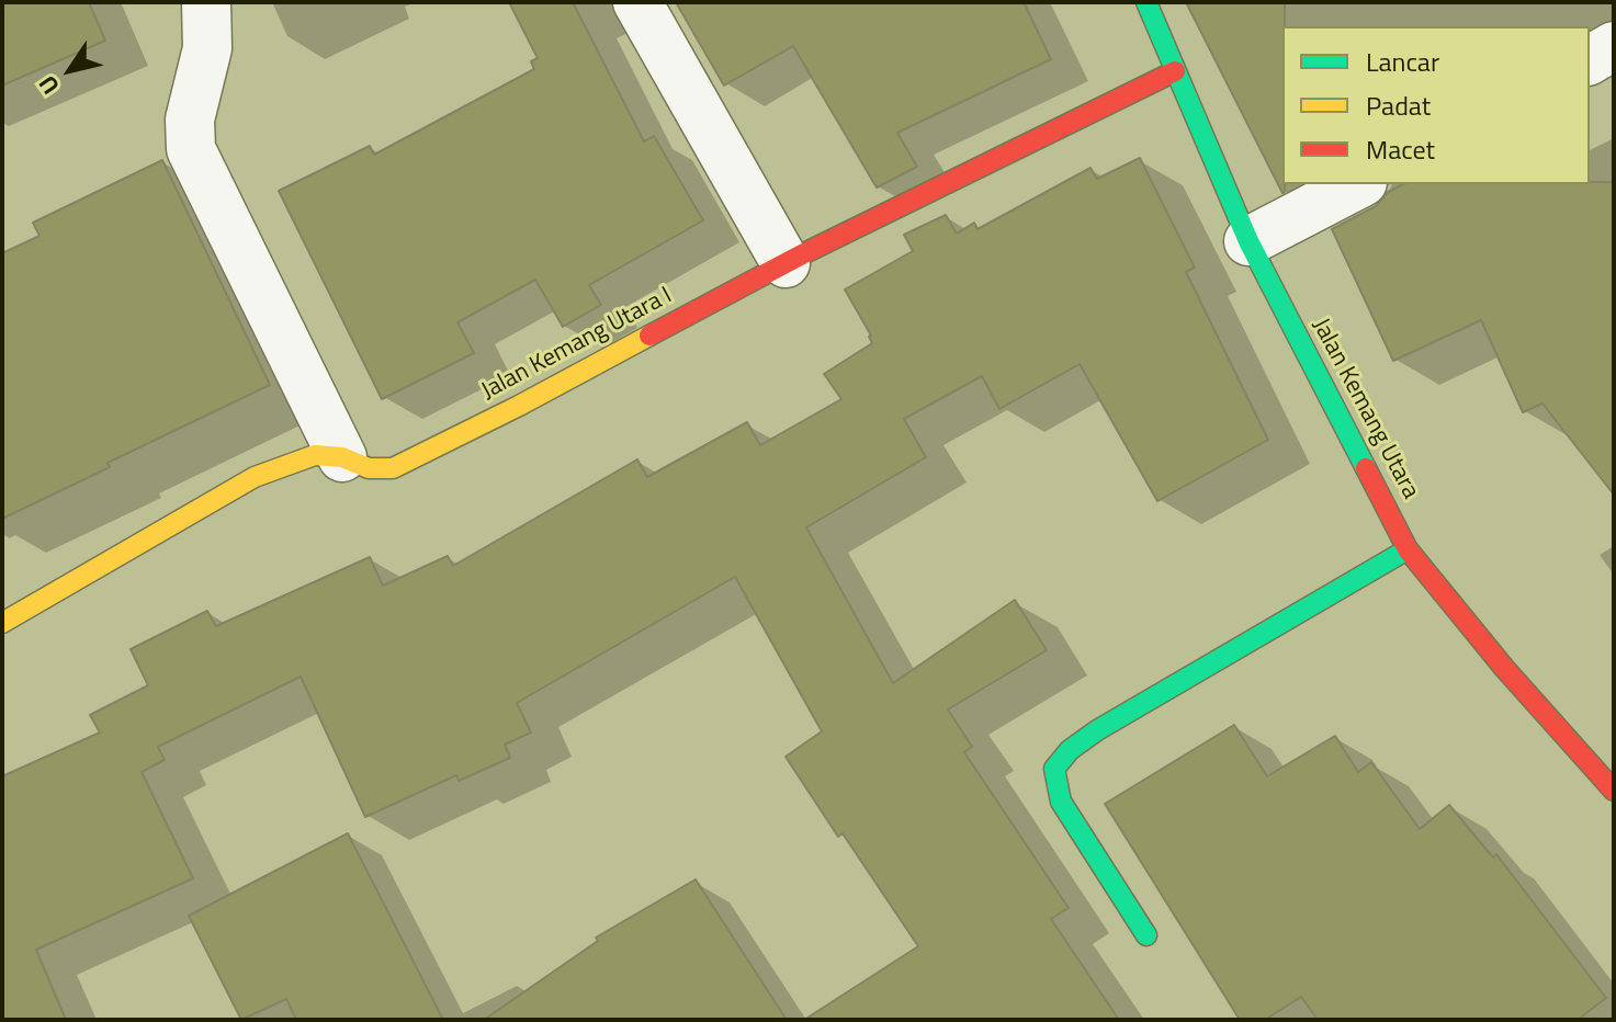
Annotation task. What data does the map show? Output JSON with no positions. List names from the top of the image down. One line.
{"streets":{"street":["Jalan Kemang Utara I","Jalan Kemang Utara"]},"crossings":[["Jalan Kemang Utara I","Jalan Kemang Utara"]],"legend":["Lancar","Padat","Macet"],"north":"bottom left"}
